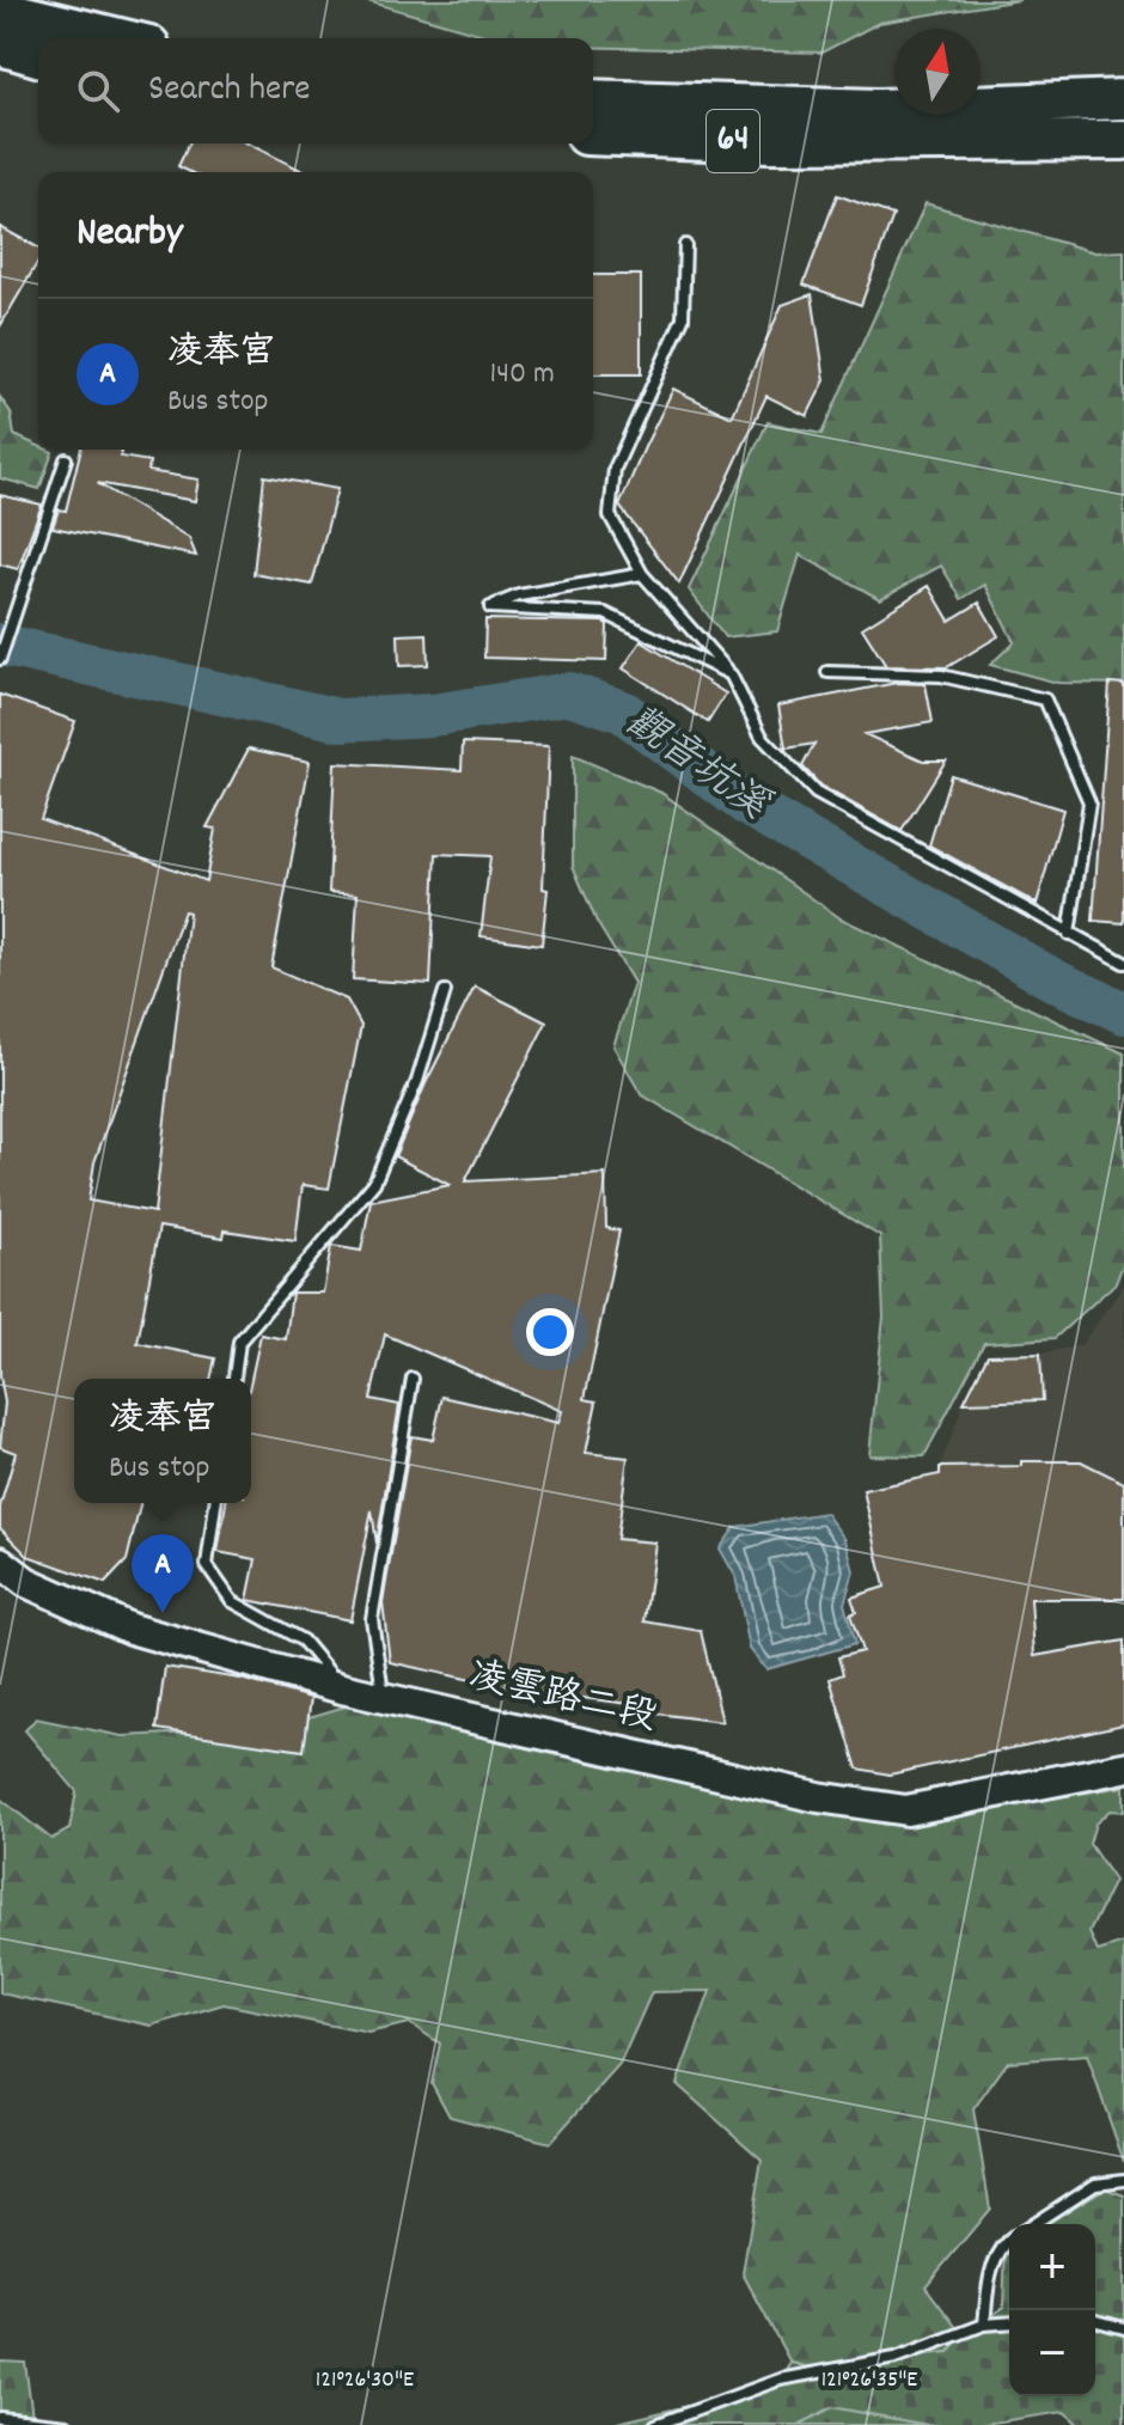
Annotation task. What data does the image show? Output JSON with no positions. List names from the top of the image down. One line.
{"streets":{"highway":["64"],"street":["凌雲路二段"]},"water":["觀音坑溪"],"north":"top","page":{"search":"Search here","heading":"Nearby","list":[{"mark":"A","name":"凌奉宮","note":"Bus stop","value":"140 m"}],"popup":["凌奉宮","Bus stop"],"pins":"A","map_buttons":["+","−"]},"coordinates":["121°26'30\"E","121°26'35\"E"]}
